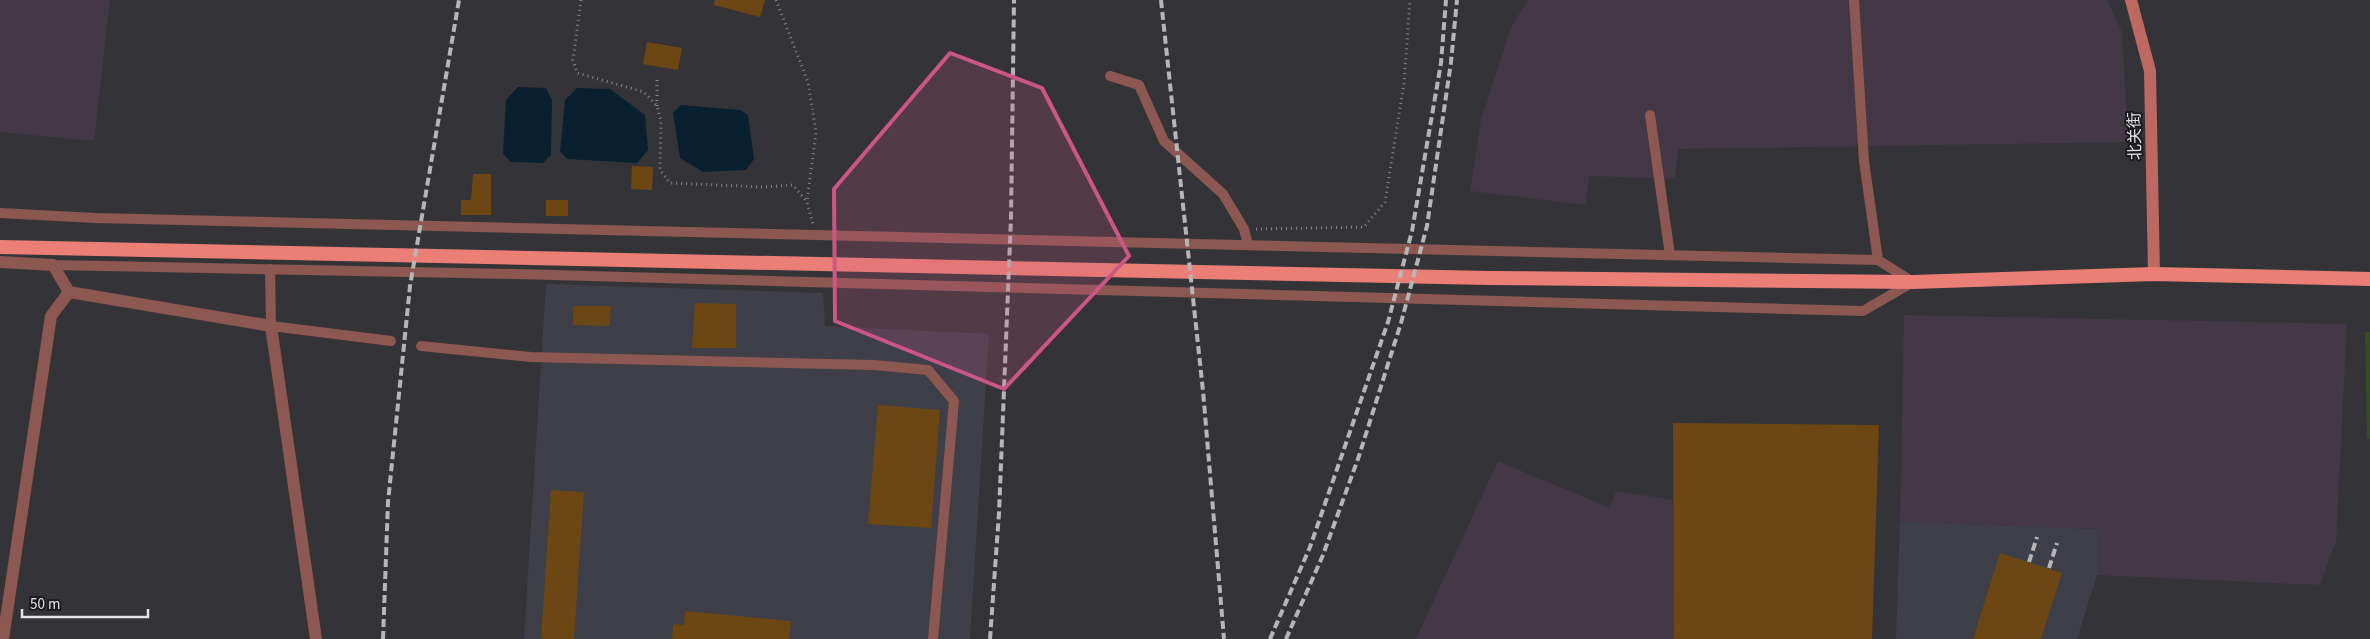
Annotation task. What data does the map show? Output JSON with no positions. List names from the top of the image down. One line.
{"streets":{"main road":["北关街"]},"scale_bar":"50 m"}
